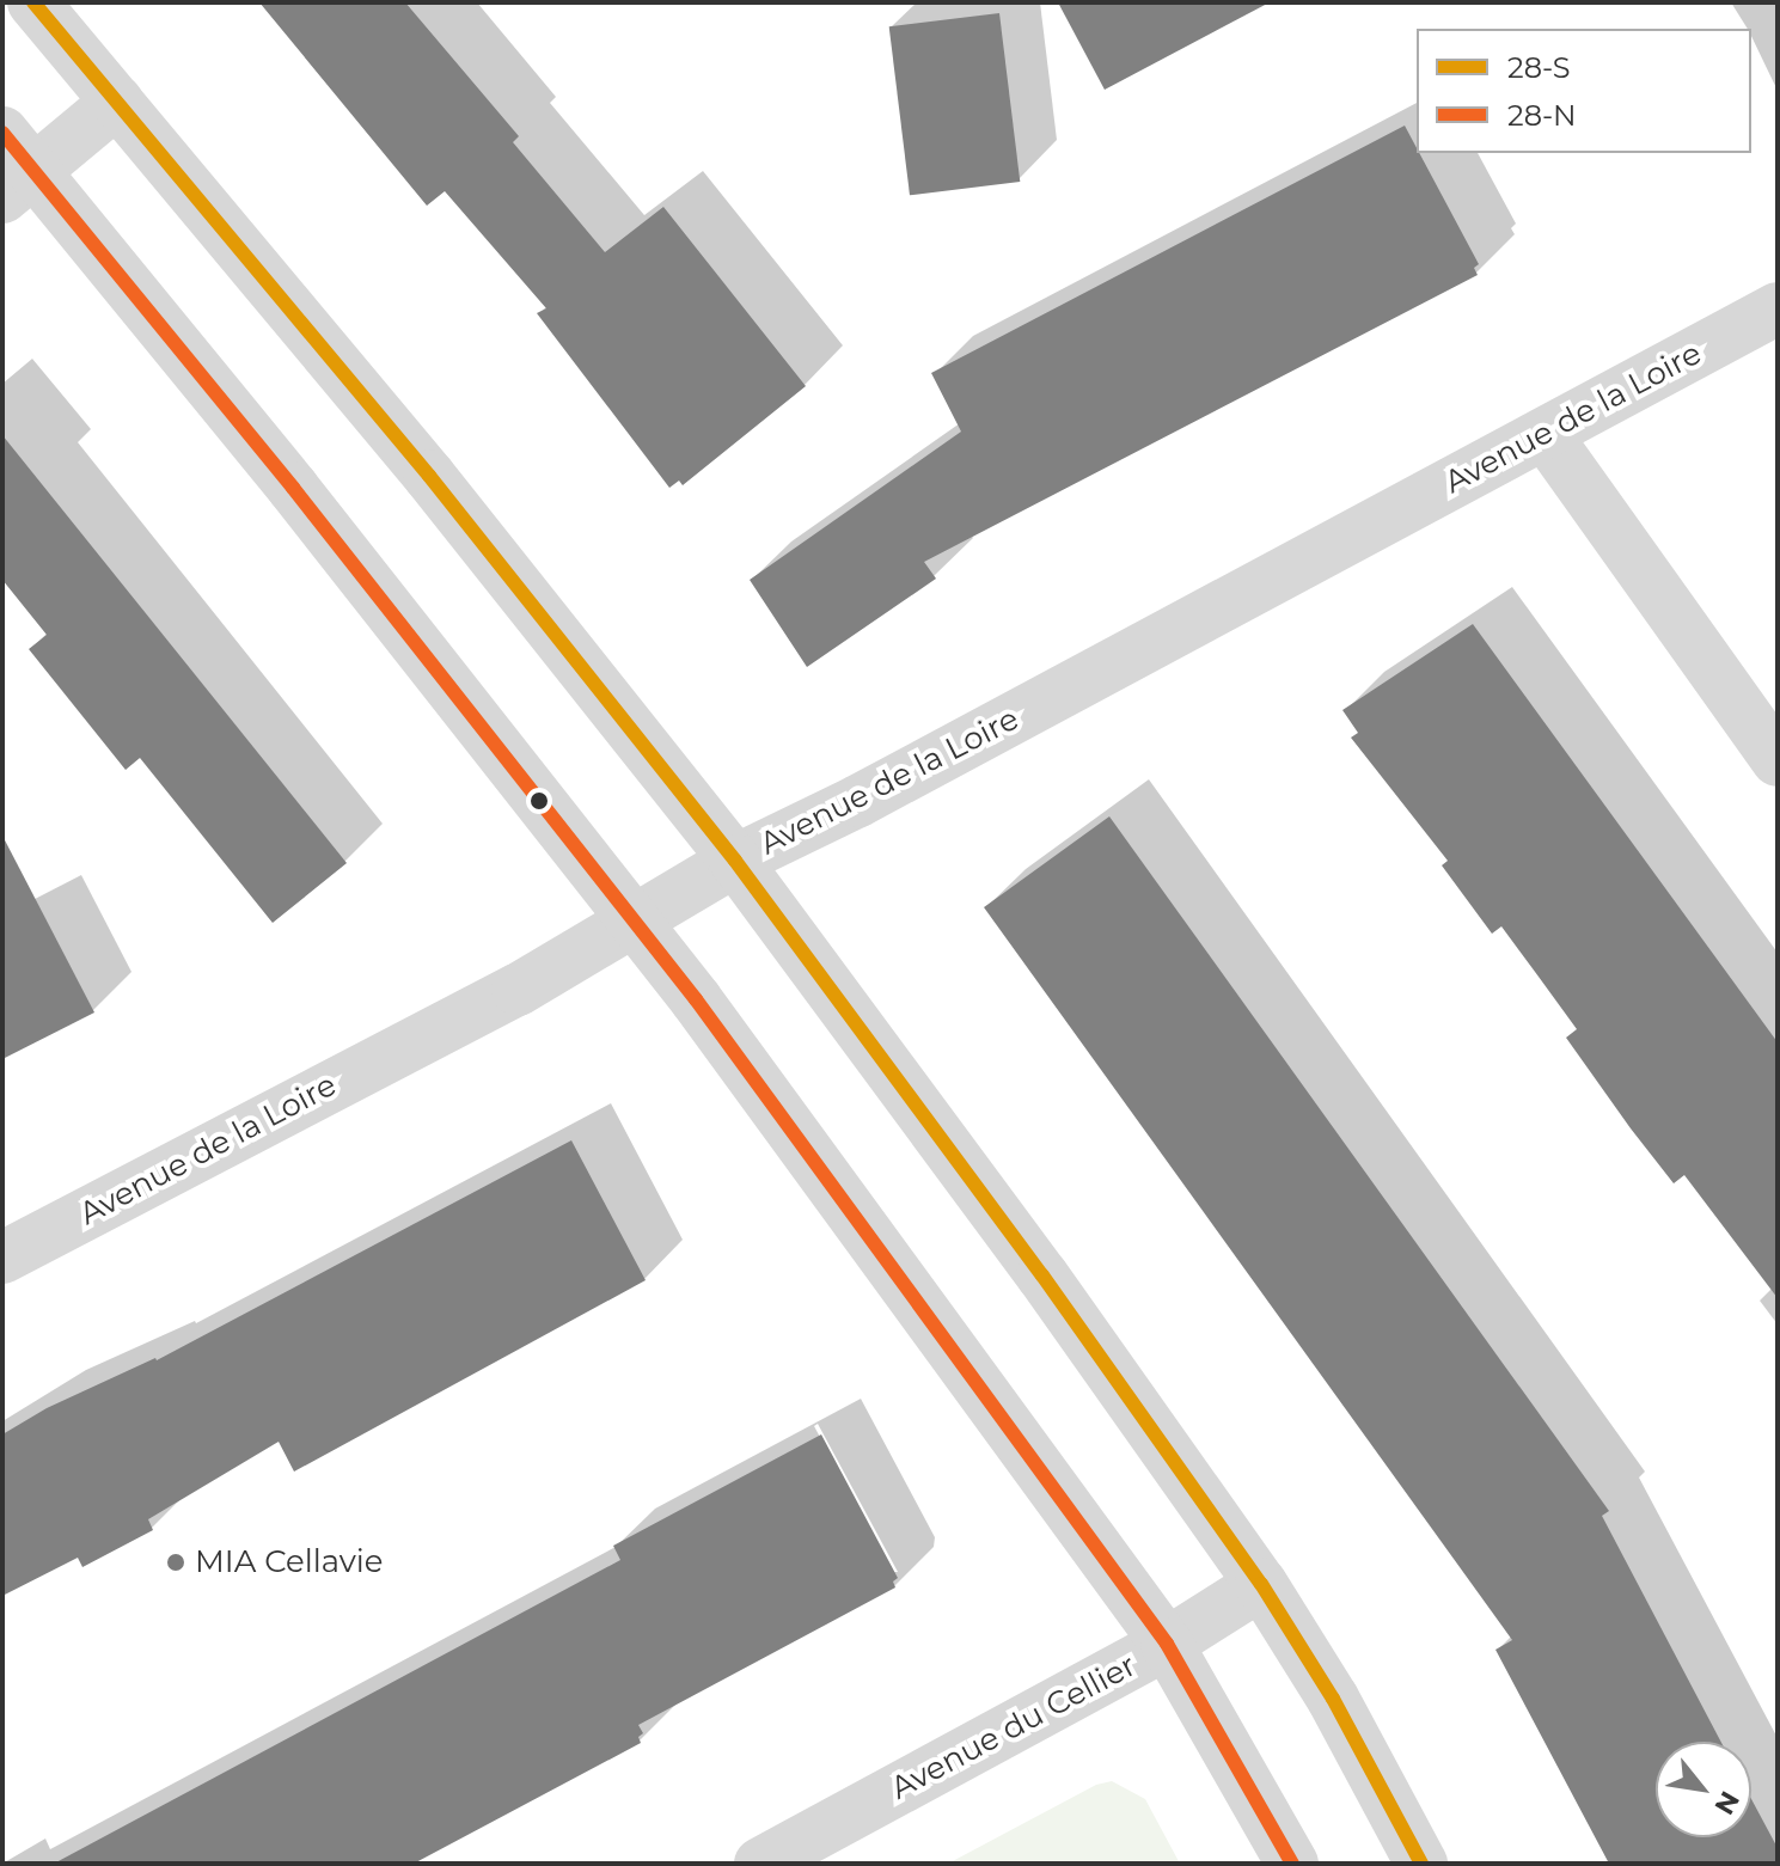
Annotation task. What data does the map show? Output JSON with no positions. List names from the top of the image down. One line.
{"streets":{"street":["Avenue de la Loire","Avenue du Cellier"]},"places":["MIA Cellavie"],"lines":["transit line 28-S","transit line 28-N"],"legend":["28-S","28-N"],"north":"bottom right"}
